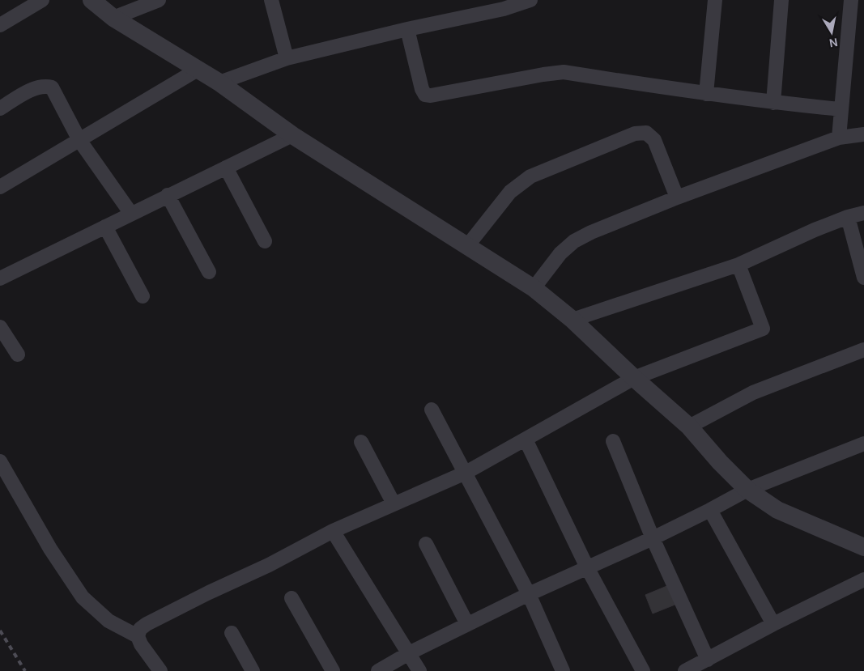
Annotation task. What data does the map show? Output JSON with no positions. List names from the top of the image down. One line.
{"north":"bottom"}
